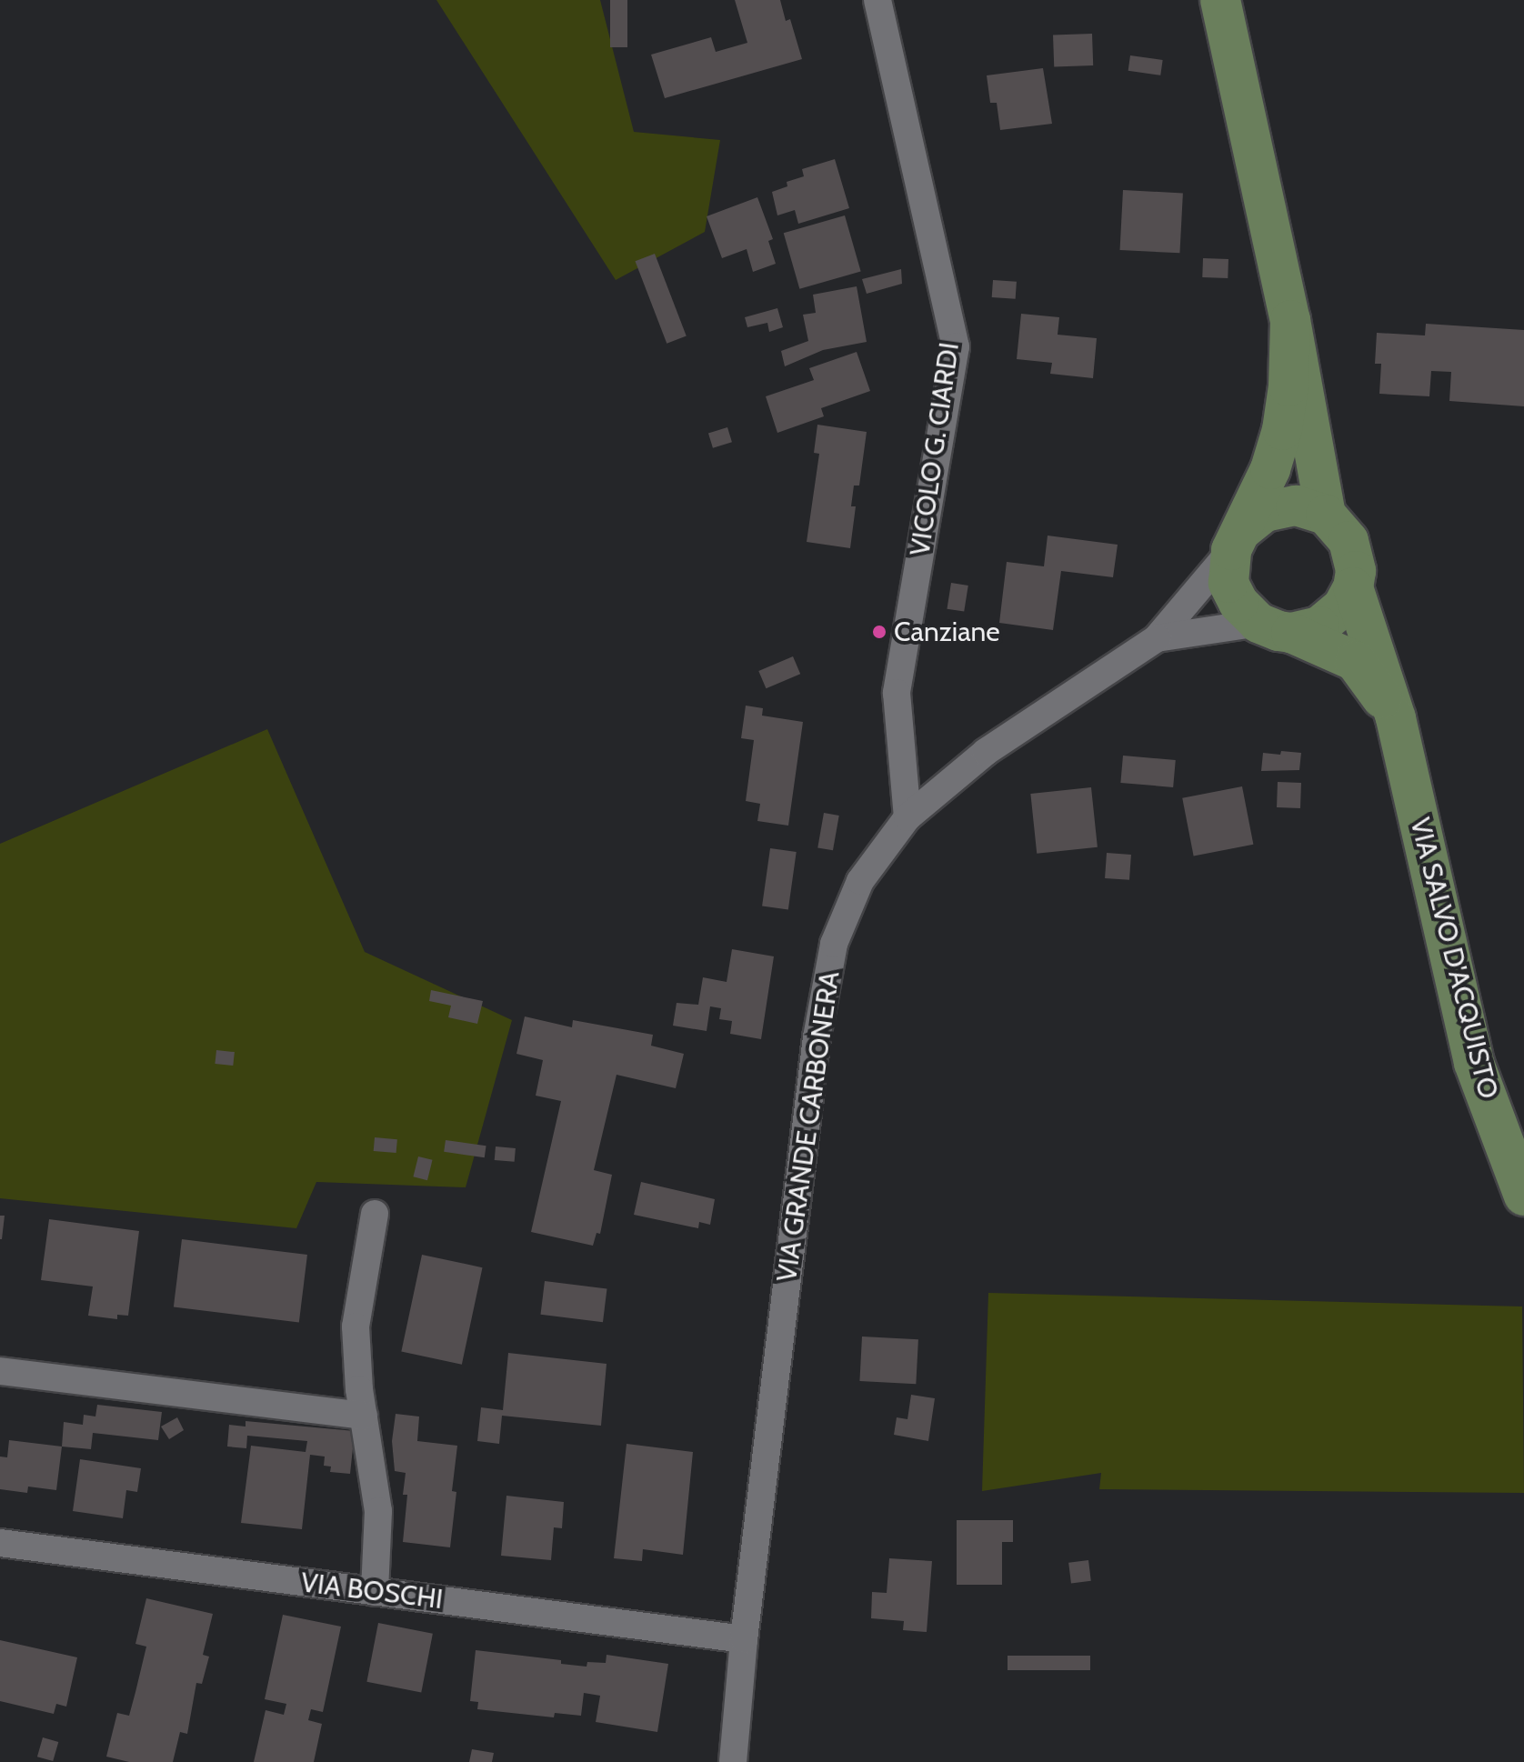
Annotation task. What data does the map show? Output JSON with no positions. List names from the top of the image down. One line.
{"streets":{"street":["VICOLO G. CIARDI","VIA SALVO D'ACQUISTO","VIA GRANDE CARBONERA","VIA BOSCHI"]},"crossings":[["VICOLO G. CIARDI","VIA GRANDE CARBONERA"],["VIA SALVO D'ACQUISTO","VIA GRANDE CARBONERA"],["VIA GRANDE CARBONERA","VIA BOSCHI"]],"places":["Canziane"]}
